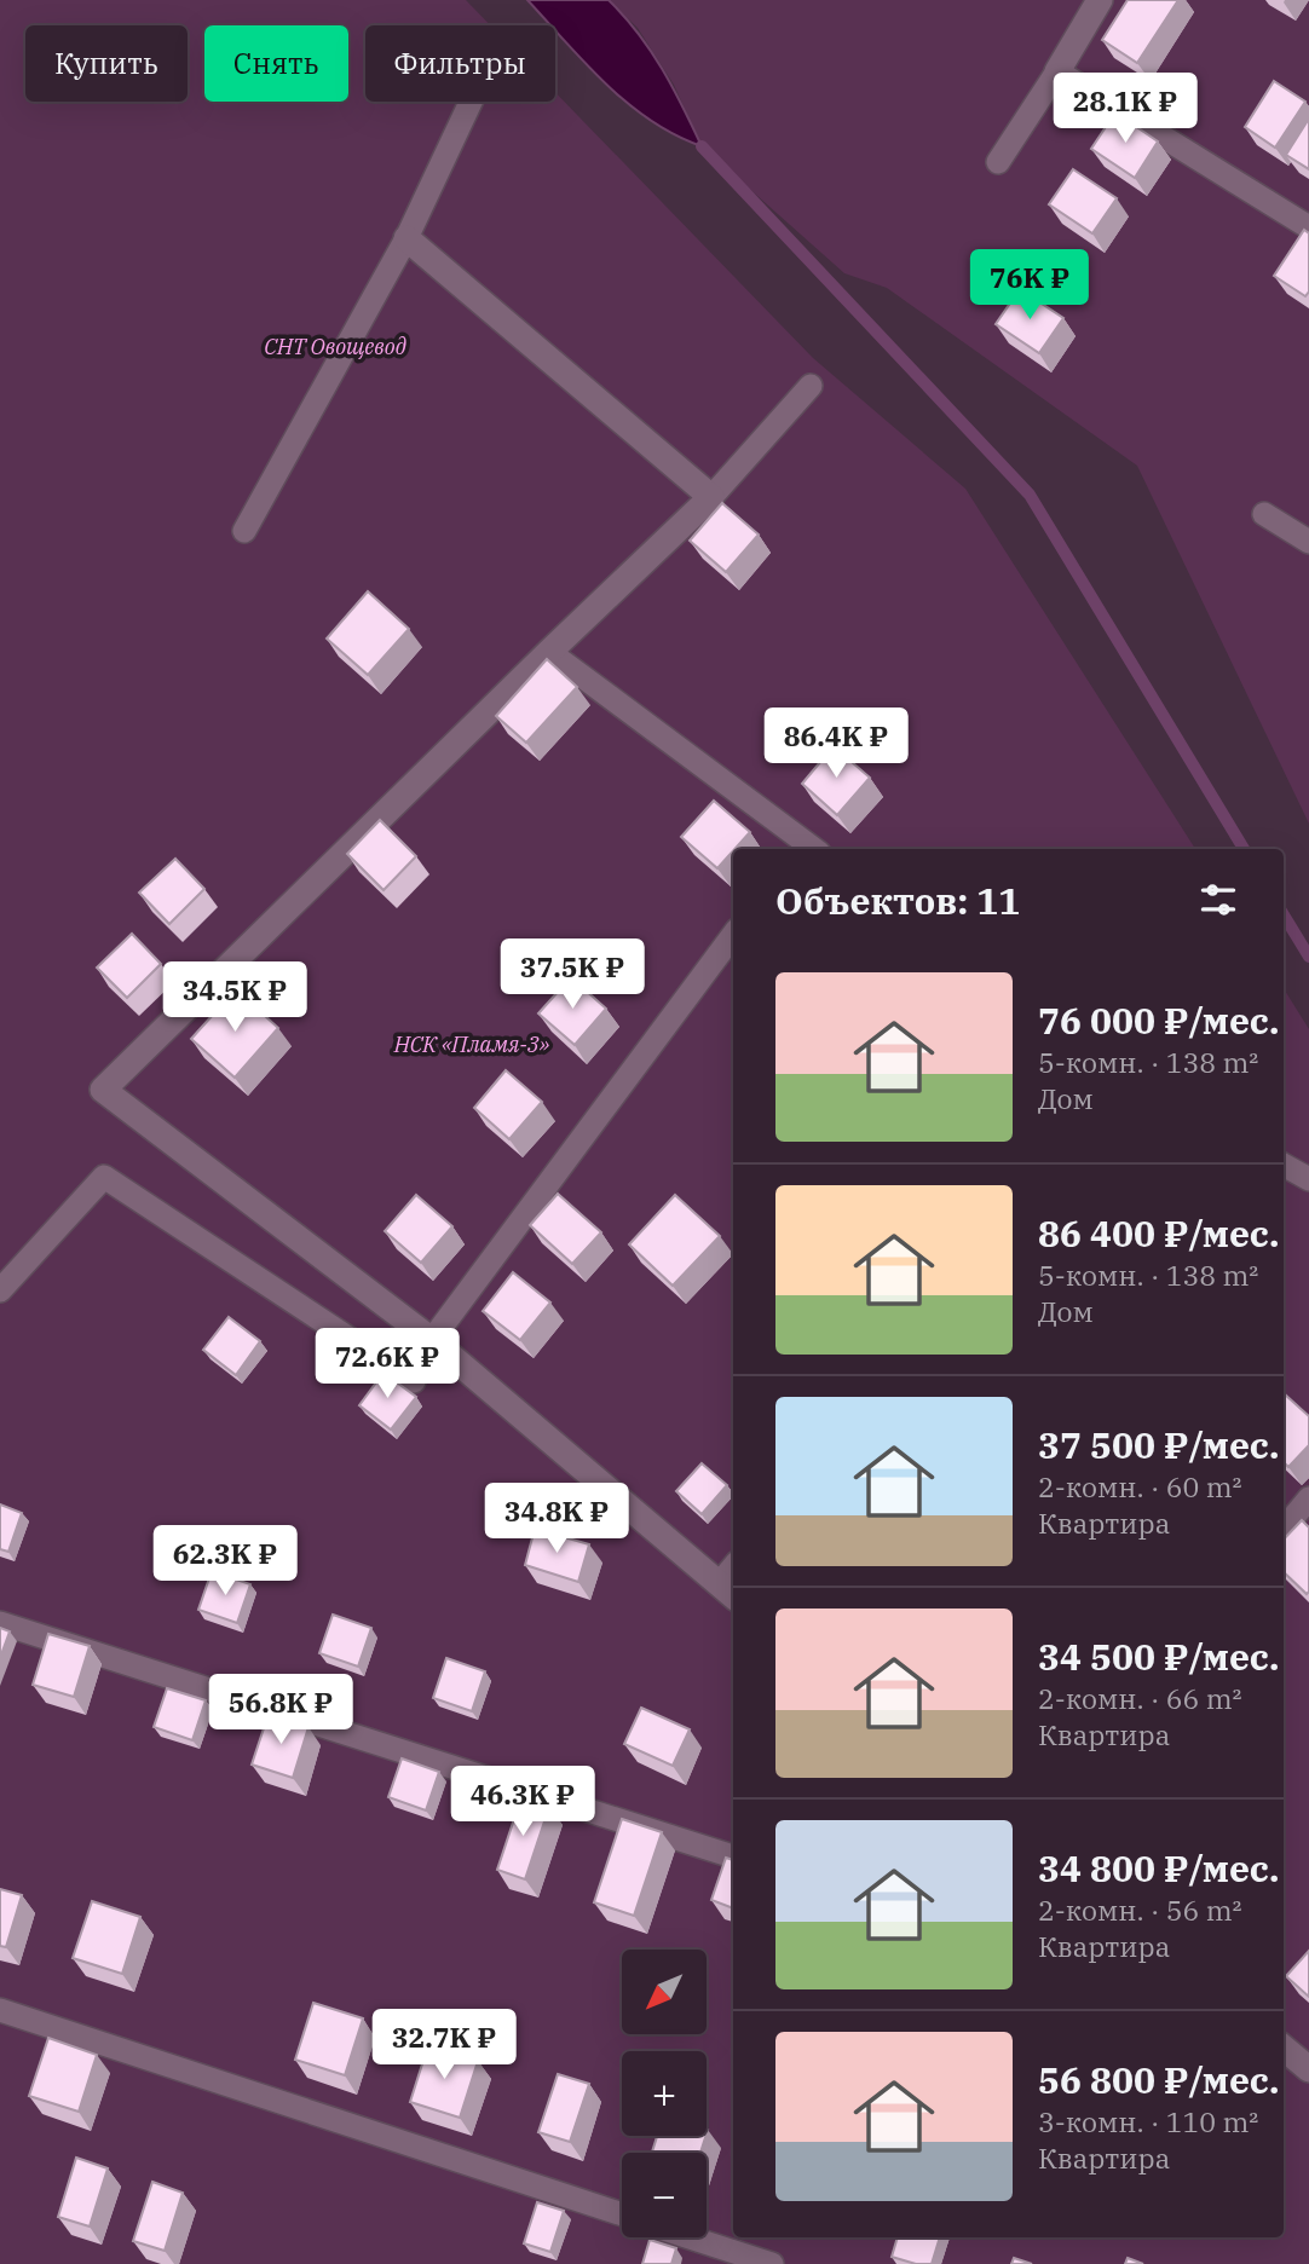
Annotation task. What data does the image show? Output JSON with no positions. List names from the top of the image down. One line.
{"parks":["СНТ Овощевод","НСК «Пламя-3»"],"north":"bottom left","page":{"chip":["Купить","Снять","Фильтры"],"price":["28.1K ₽","76K ₽","86.4K ₽","37.5K ₽","34.5K ₽","72.6K ₽","34.8K ₽","62.3K ₽","56.8K ₽","46.3K ₽","32.7K ₽"],"heading":"Объектов: 11","list":[{"name":"76 000 ₽/мес.","note":"5-комн. · 138 m² · Дом"},{"name":"86 400 ₽/мес.","note":"5-комн. · 138 m² · Дом"},{"name":"37 500 ₽/мес.","note":"2-комн. · 60 m² · Квартира"},{"name":"34 500 ₽/мес.","note":"2-комн. · 66 m² · Квартира"},{"name":"34 800 ₽/мес.","note":"2-комн. · 56 m² · Квартира"},{"name":"56 800 ₽/мес.","note":"3-комн. · 110 m² · Квартира"}],"map_buttons":["+","−"]}}
